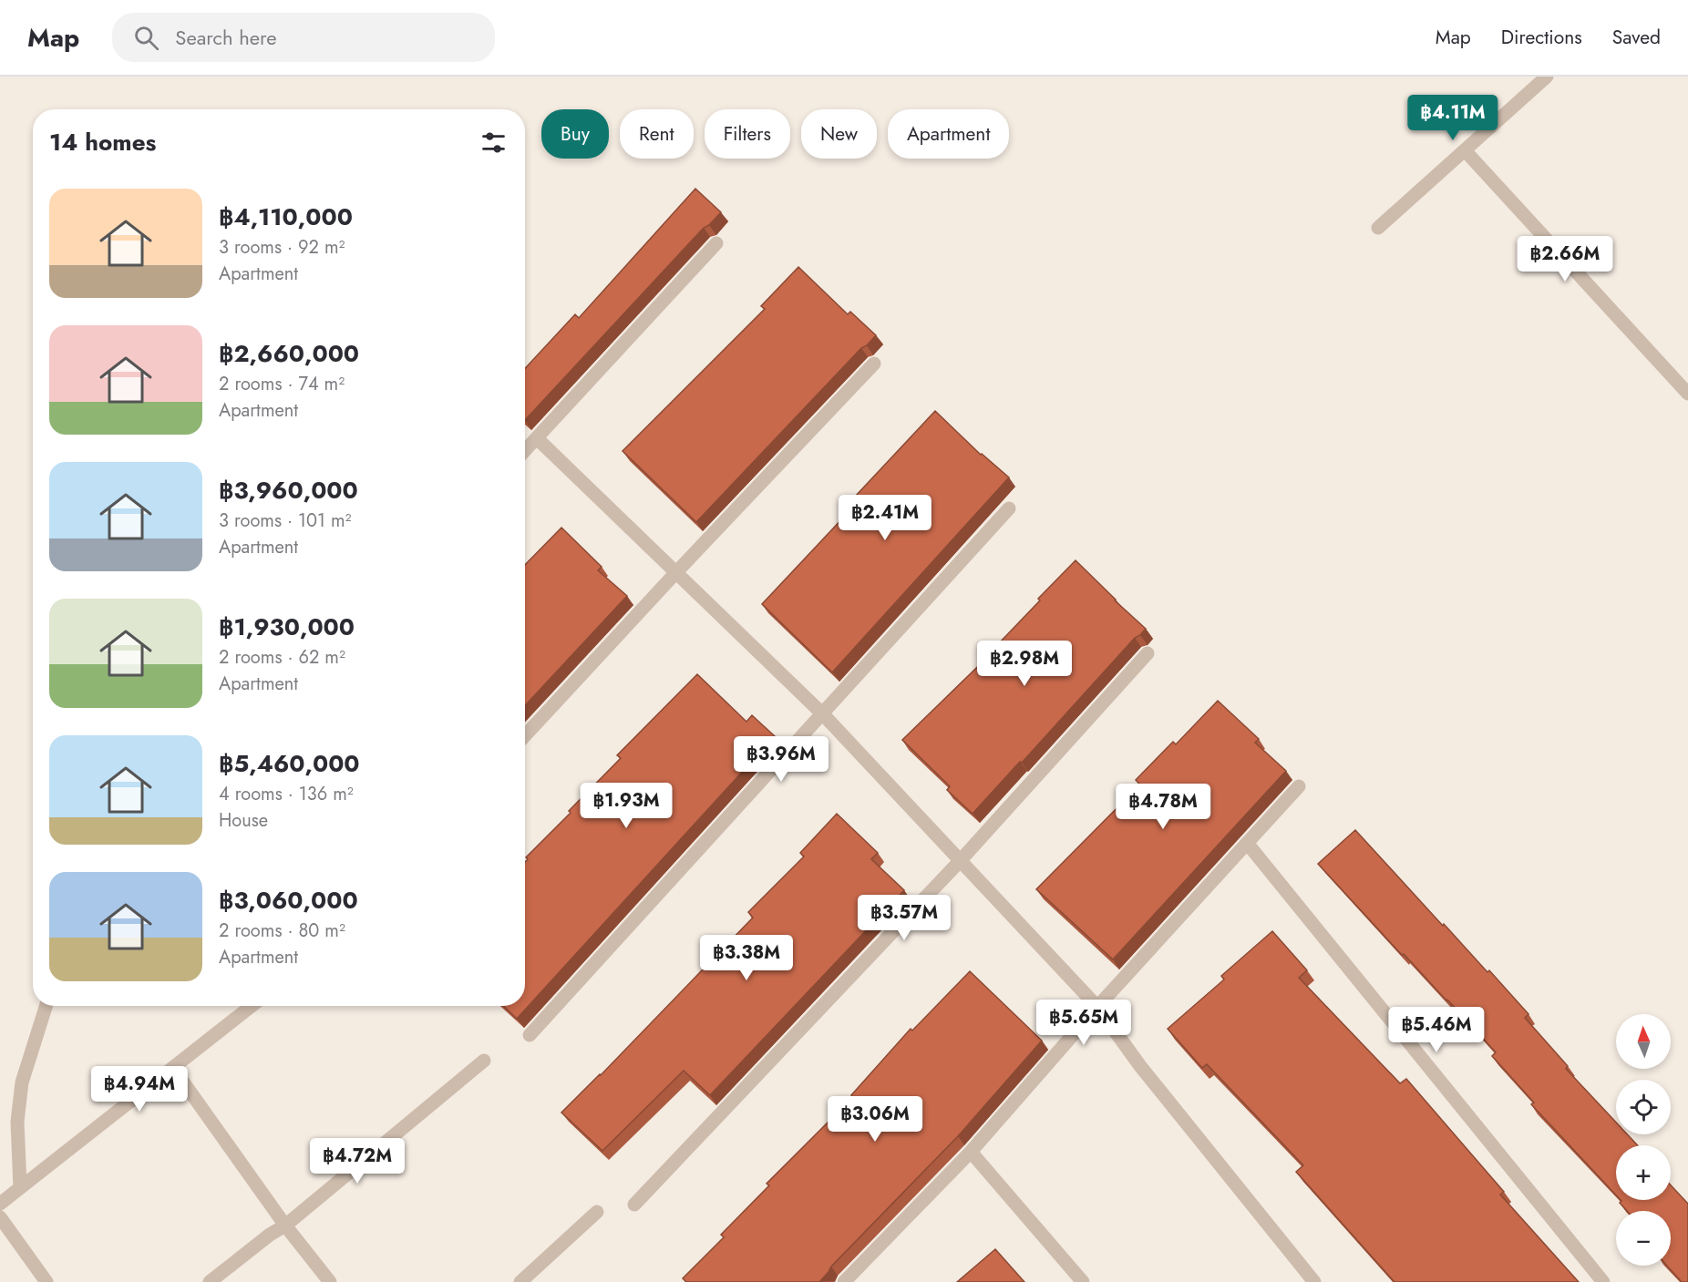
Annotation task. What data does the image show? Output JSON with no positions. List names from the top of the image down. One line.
{"north":"top","page":{"header":"Map","search":"Search here","nav":["Map","Directions","Saved"],"price":["฿4.11M","฿2.66M","฿2.41M","฿2.98M","฿3.96M","฿1.93M","฿4.78M","฿3.57M","฿3.38M","฿5.65M","฿5.46M","฿4.94M","฿3.06M","฿4.72M"],"chip":["Buy","Rent","Filters","New","Apartment"],"heading":"14 homes","list":[{"name":"฿4,110,000","note":"3 rooms · 92 m² · Apartment"},{"name":"฿2,660,000","note":"2 rooms · 74 m² · Apartment"},{"name":"฿3,960,000","note":"3 rooms · 101 m² · Apartment"},{"name":"฿1,930,000","note":"2 rooms · 62 m² · Apartment"},{"name":"฿5,460,000","note":"4 rooms · 136 m² · House"},{"name":"฿3,060,000","note":"2 rooms · 80 m² · Apartment"}],"map_buttons":["+","−"]}}
